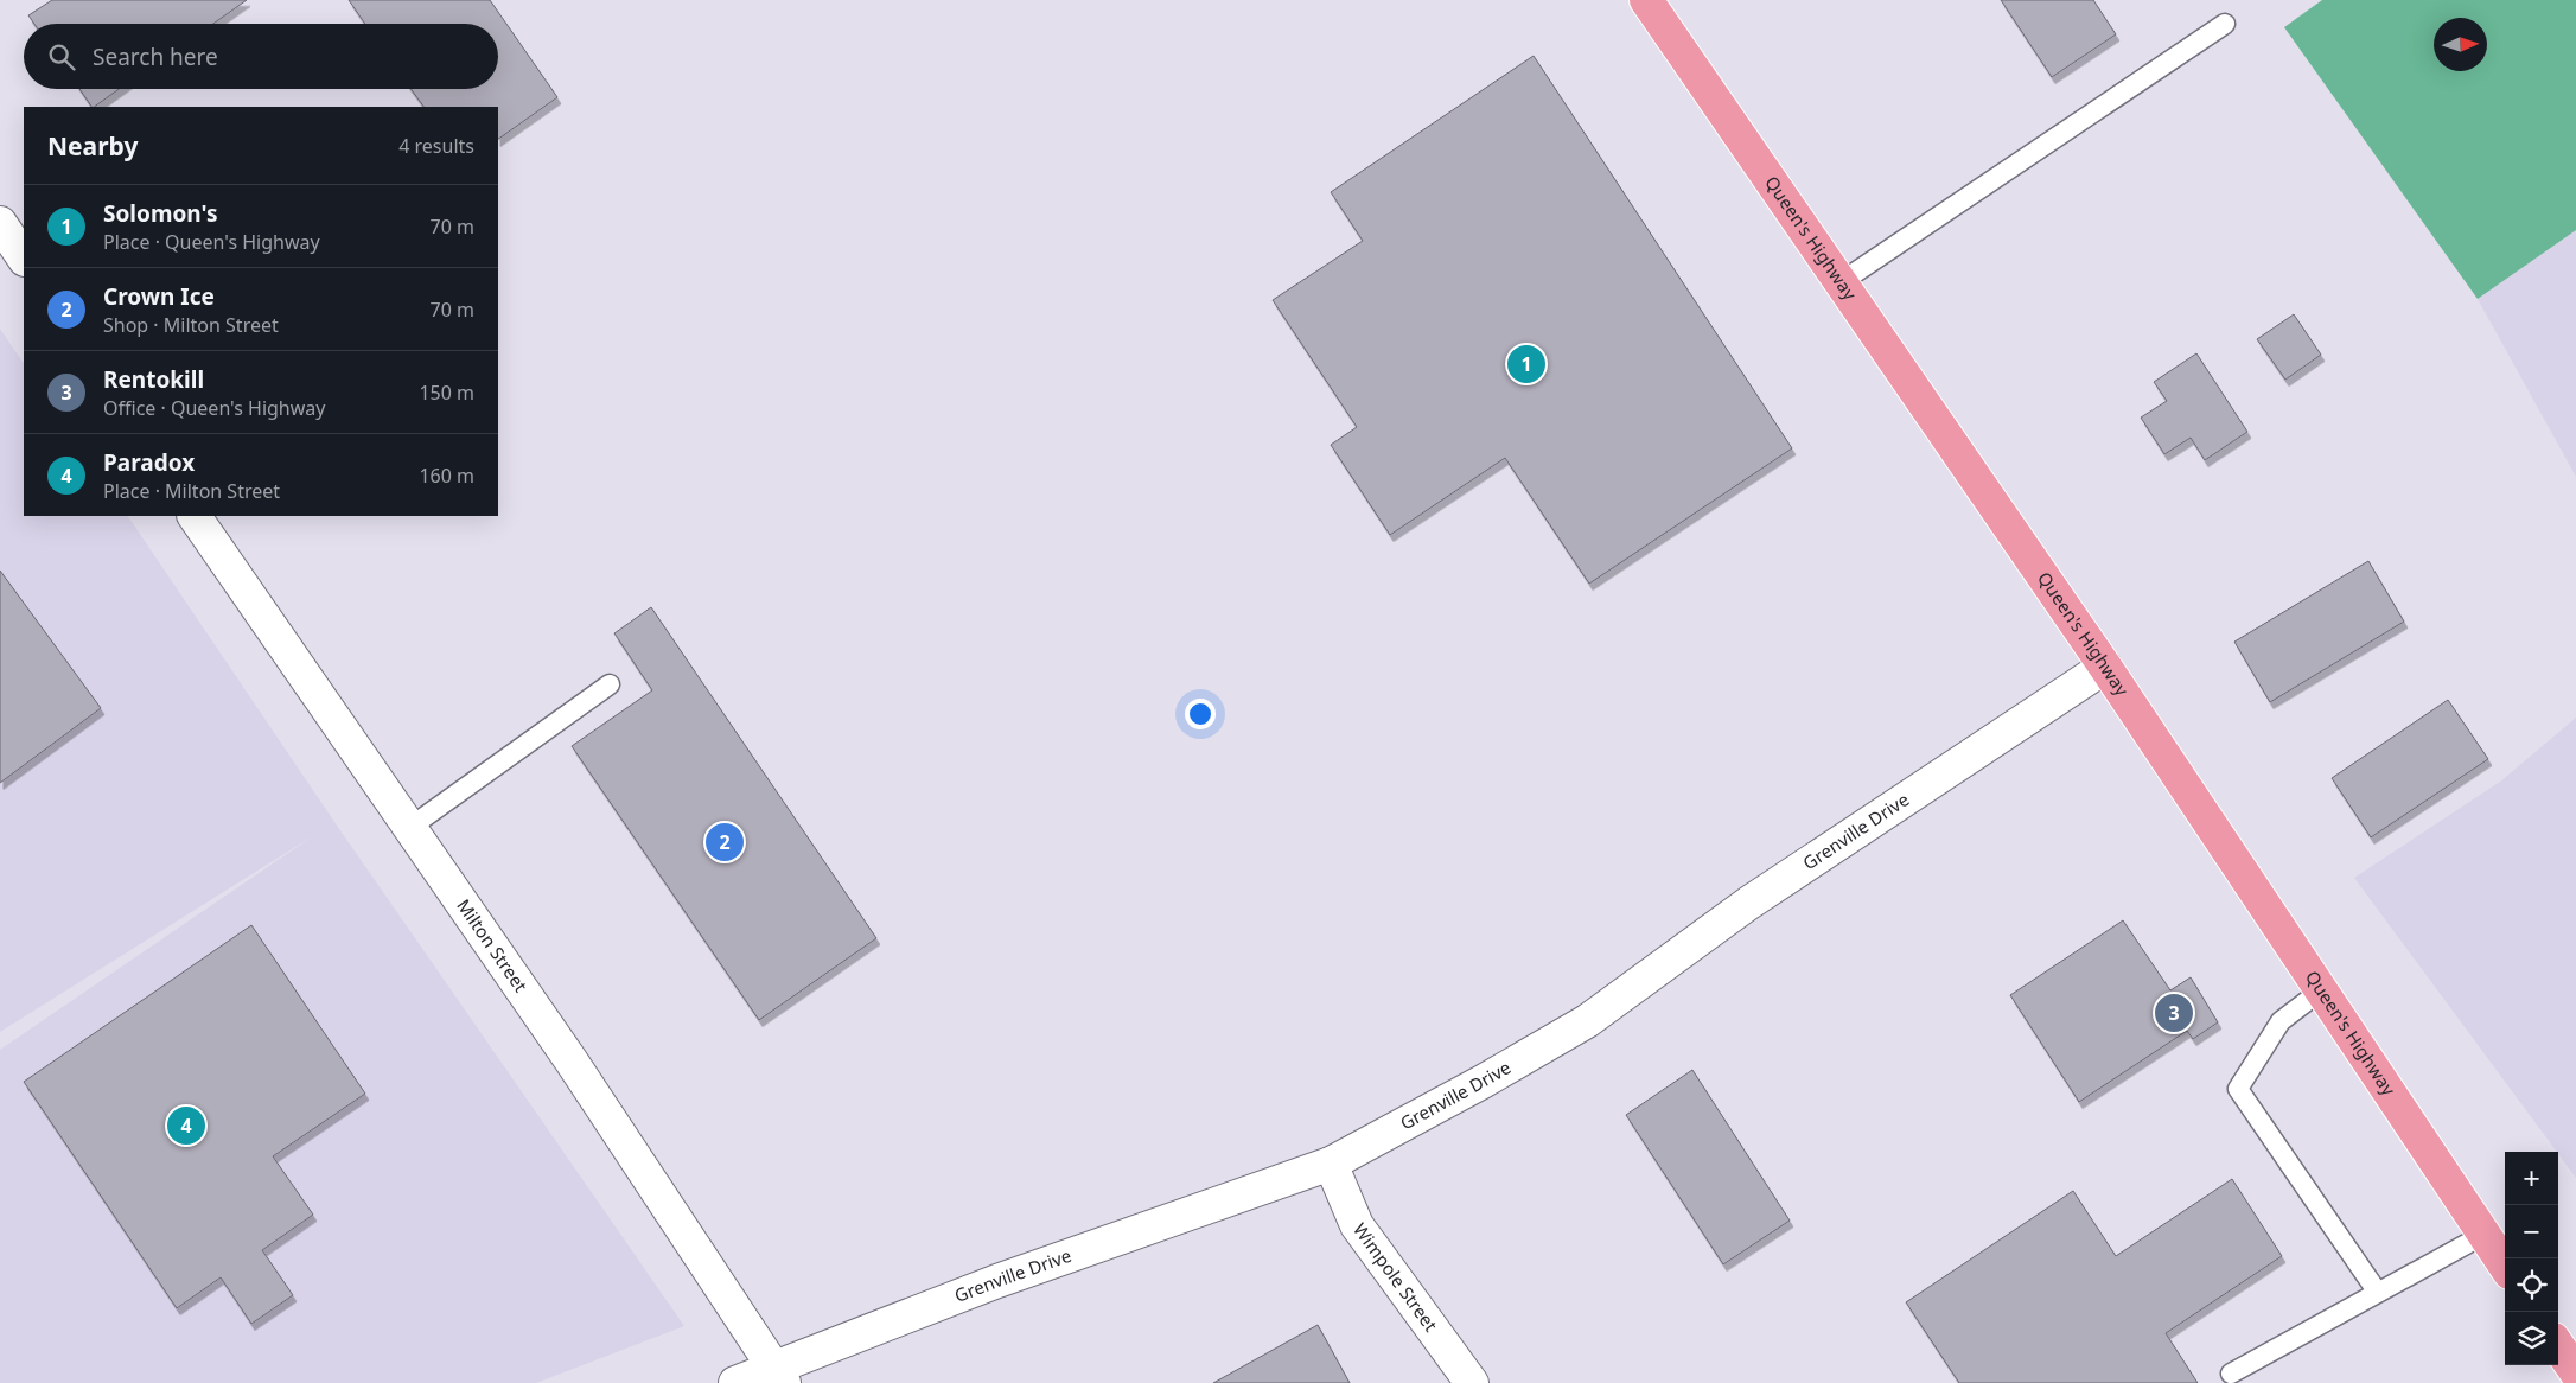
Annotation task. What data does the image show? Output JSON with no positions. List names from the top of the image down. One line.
{"streets":{"main road":["Queen's Highway"],"street":["Grenville Drive","Milton Street","Wimpole Street"]},"crossings":[["Queen's Highway","Grenville Drive"],["Grenville Drive","Milton Street"],["Grenville Drive","Wimpole Street"]],"north":"right","page":{"search":"Search here","heading":["Nearby","4 results"],"list":[{"mark":"1","name":"Solomon's","note":"Place · Queen's Highway","value":"70 m"},{"mark":"2","name":"Crown Ice","note":"Shop · Milton Street","value":"70 m"},{"mark":"3","name":"Rentokill","note":"Office · Queen's Highway","value":"150 m"},{"mark":"4","name":"Paradox","note":"Place · Milton Street","value":"160 m"}],"pins":["1","2","3","4"],"map_buttons":["+","−"]}}
